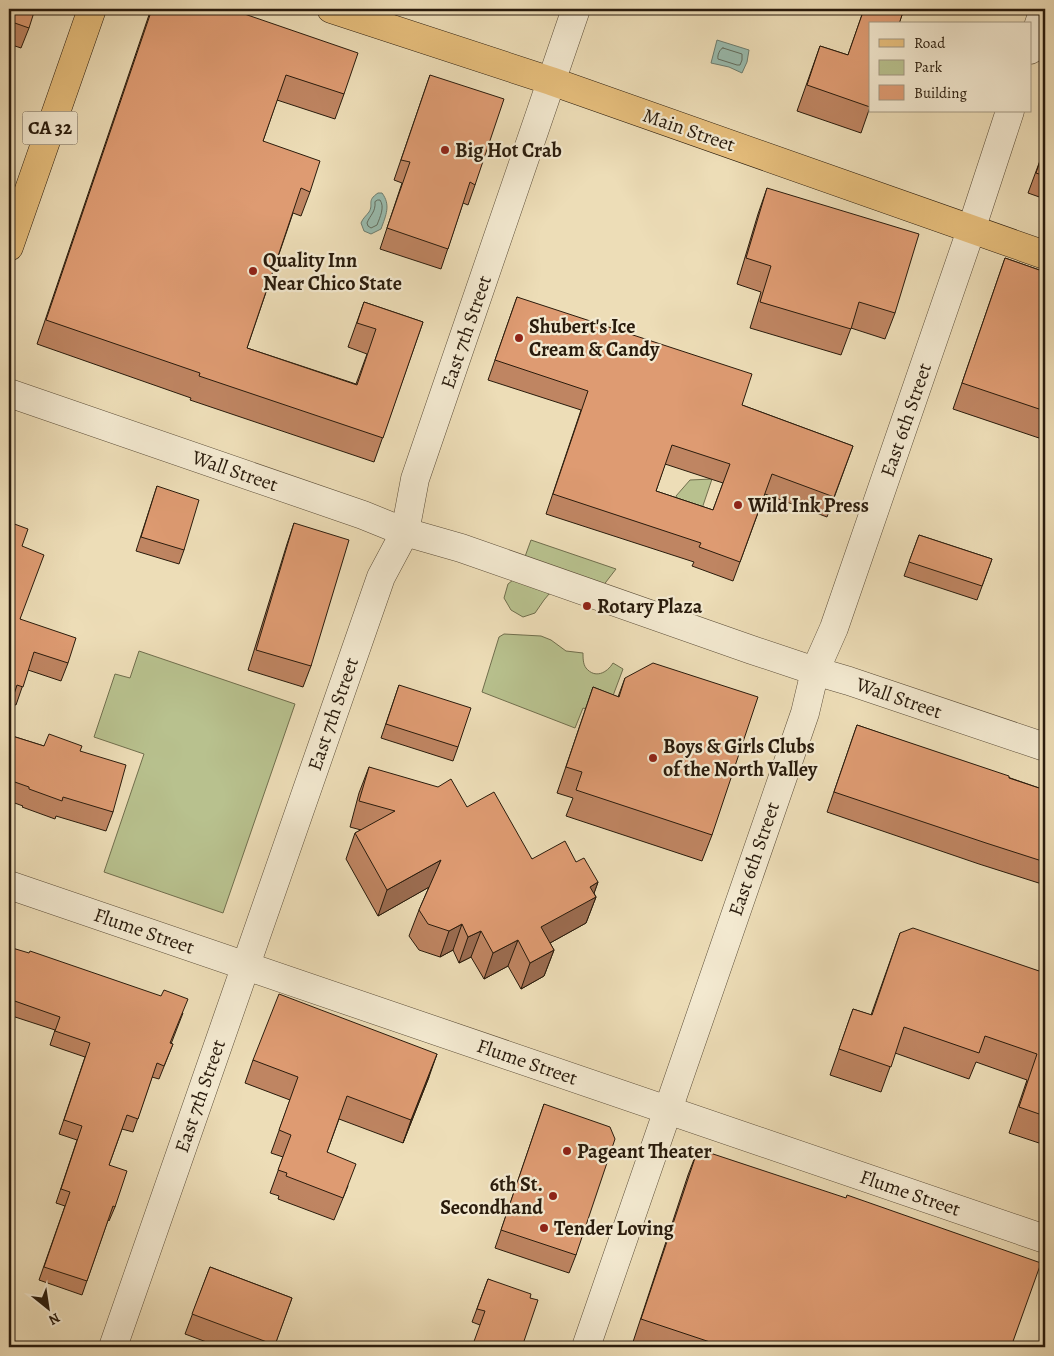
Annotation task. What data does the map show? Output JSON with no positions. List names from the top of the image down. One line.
{"streets":{"main road":["CA 32","Main Street"],"street":["East 7th Street","East 6th Street","Wall Street","Flume Street"]},"crossings":[["Main Street","East 7th Street"],["Main Street","East 6th Street"],["East 7th Street","Wall Street"],["East 7th Street","Flume Street"],["East 6th Street","Wall Street"],["East 6th Street","Flume Street"]],"places":["Big Hot Crab","Quality Inn Near Chico State","Shubert's Ice Cream & Candy","Wild Ink Press","Rotary Plaza","Boys & Girls Clubs of the North Valley","Pageant Theater","6th St. Secondhand","Tender Loving"],"legend":["Road","Park","Building"],"north":"bottom right"}
